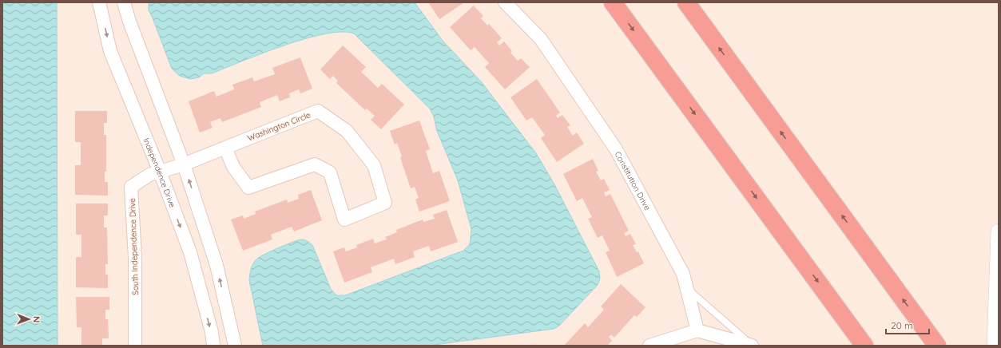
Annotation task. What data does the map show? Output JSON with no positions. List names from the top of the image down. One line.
{"streets":{"street":["Washington Circle","Independence Drive","Constitution Drive","South Independence Drive"]},"crossings":[["Washington Circle","South Independence Drive"],["Independence Drive","South Independence Drive"]],"scale_bar":"20 m","north":"right"}
